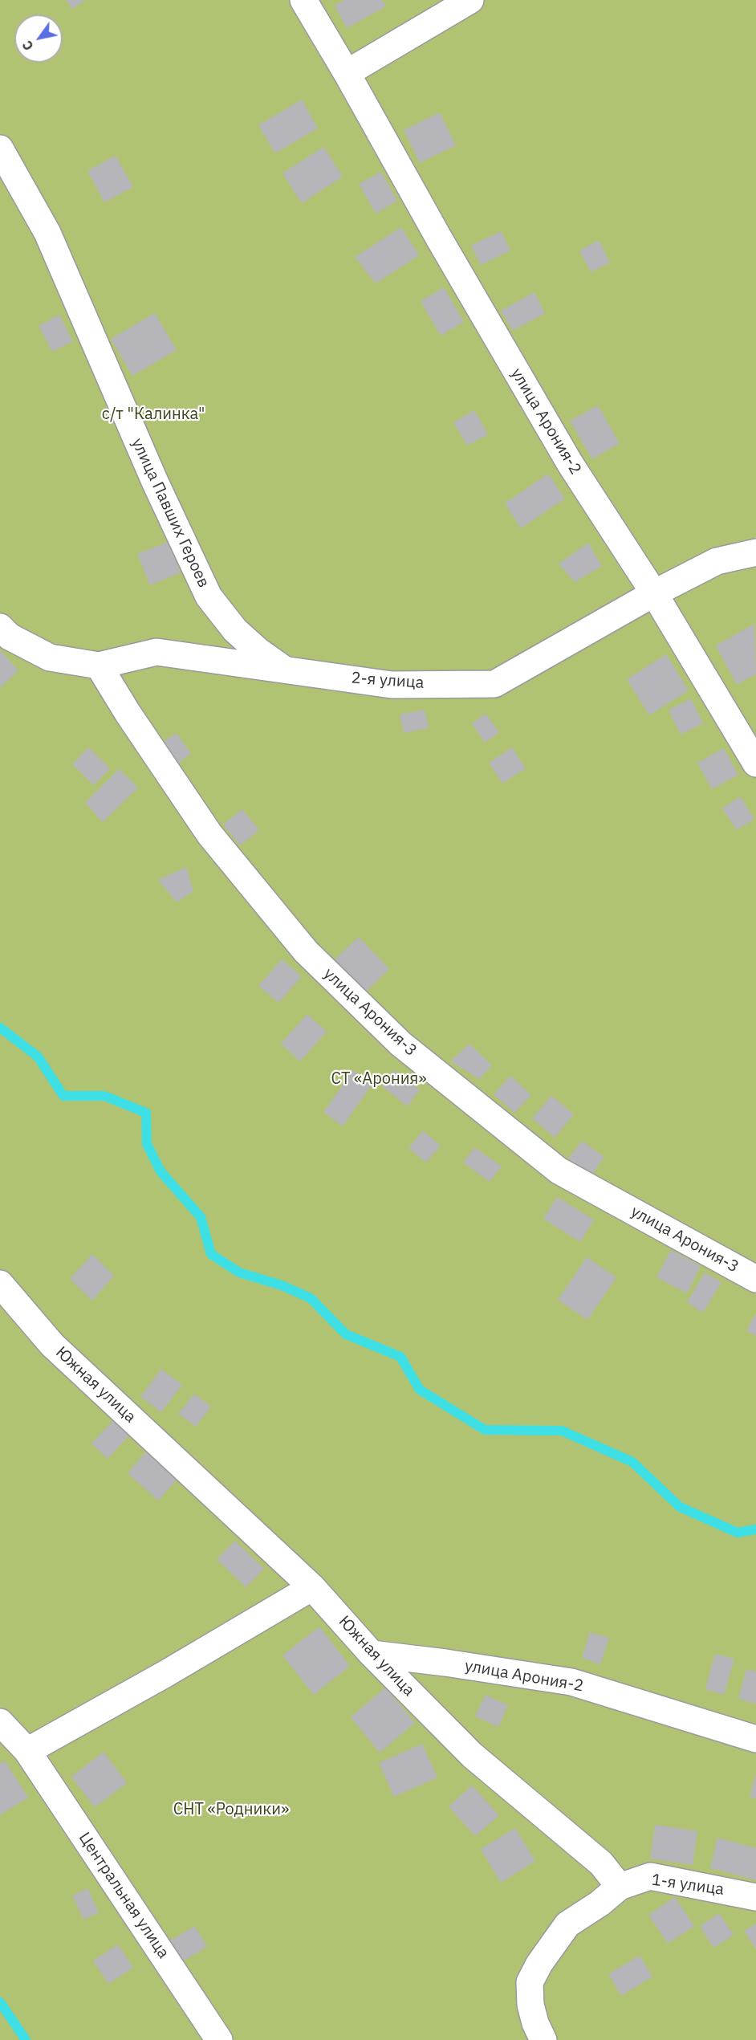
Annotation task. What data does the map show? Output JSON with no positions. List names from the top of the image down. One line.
{"streets":{"street":["улица Арония-2","улица Павших Героев","2-я улица","улица Арония-3","Южная улица","1-я улица","Центральная улица"]},"crossings":[["улица Арония-2","2-я улица"],["улица Арония-2","Южная улица"],["улица Павших Героев","2-я улица"],["2-я улица","улица Арония-3"],["Южная улица","1-я улица"]],"parks":["с/т \"Калинка\"","СТ «Арония»","СНТ «Родники»"],"north":"bottom left"}
